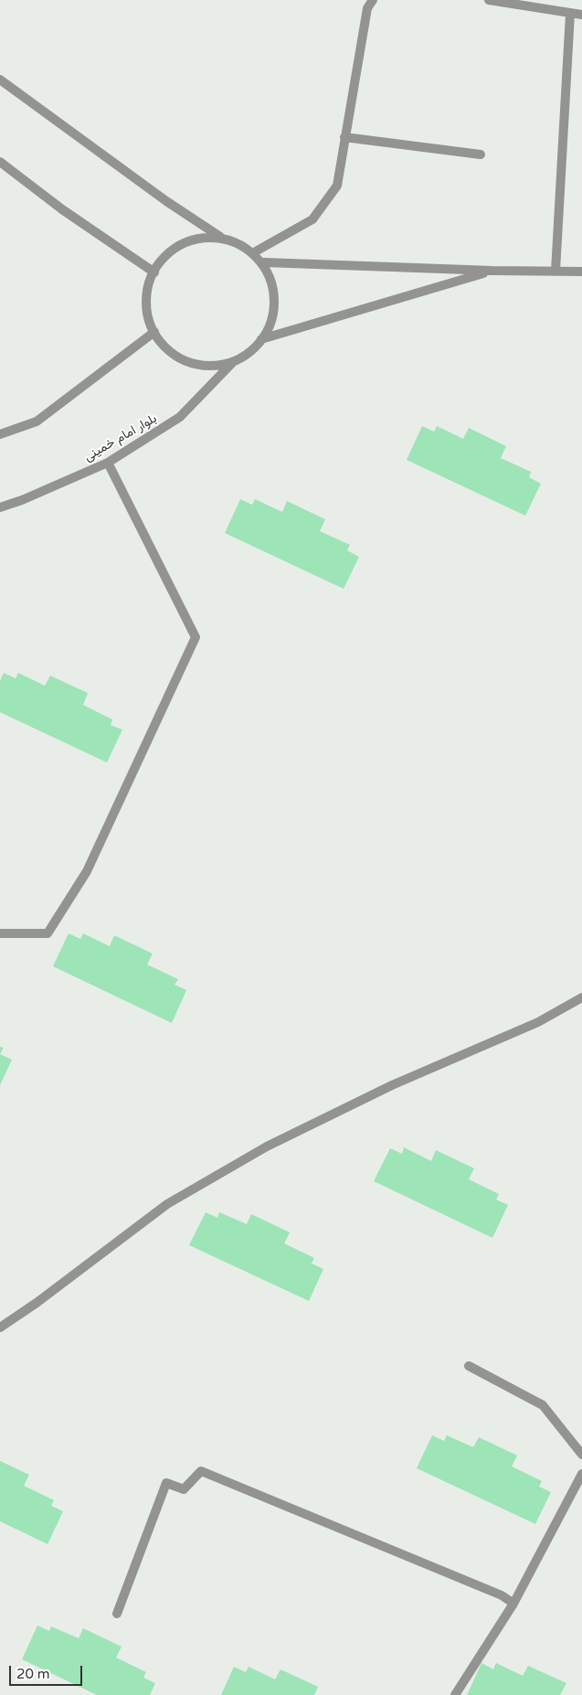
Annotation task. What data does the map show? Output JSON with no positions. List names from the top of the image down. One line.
{"streets":{"street":["بلوار امام خمینی"]},"scale_bar":"20 m"}
